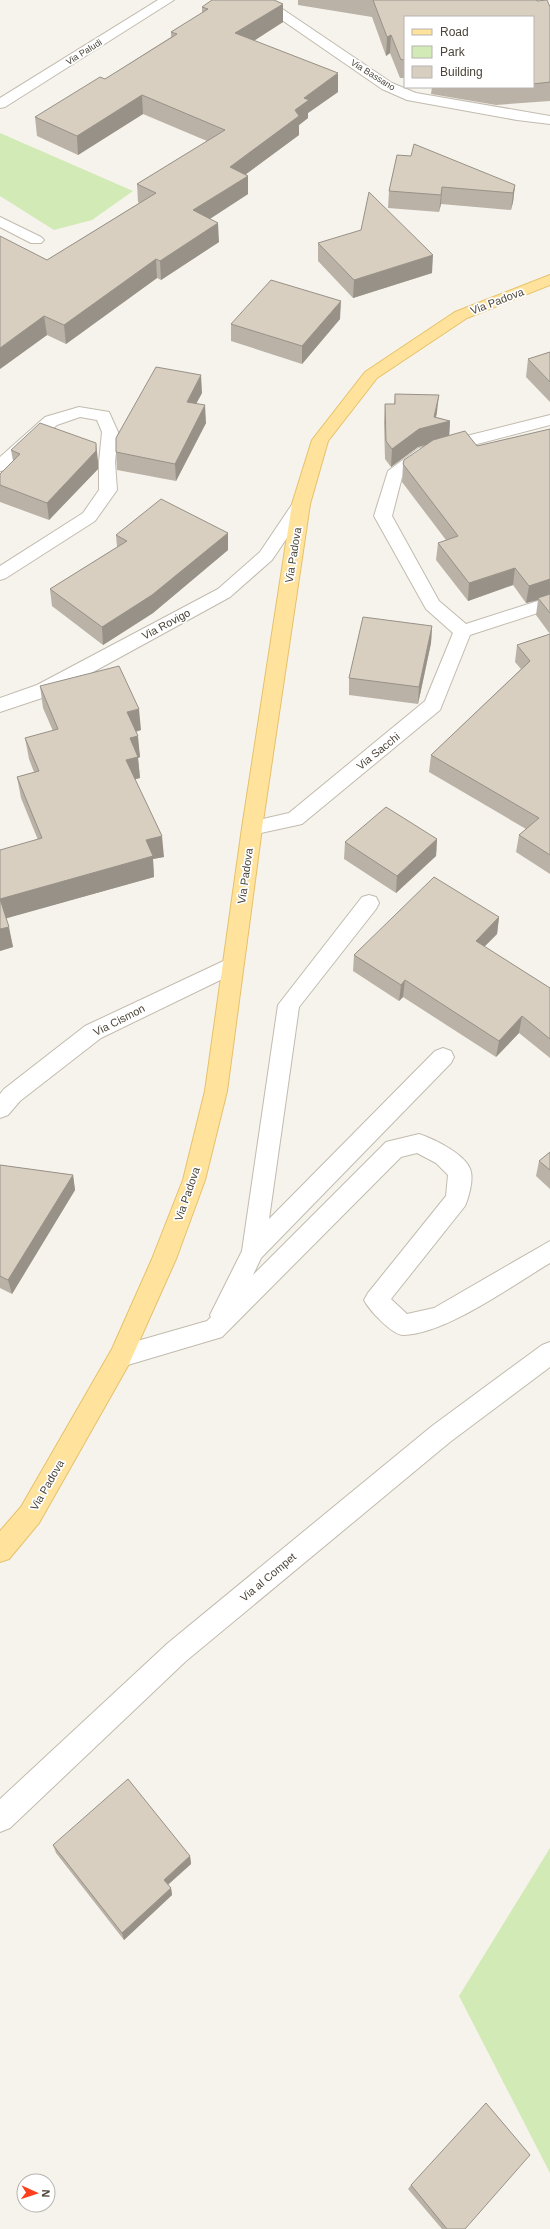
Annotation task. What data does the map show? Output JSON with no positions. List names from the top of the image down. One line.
{"streets":{"main road":["Via Padova"],"street":["Via Paludi","Via Bassano","Via Rovigo","Via Sacchi","Via Cismon","Via al Compet"]},"crossings":[["Via Padova","Via Rovigo"],["Via Padova","Via Sacchi"],["Via Padova","Via Cismon"]],"legend":["Road","Park","Building"],"north":"right"}
